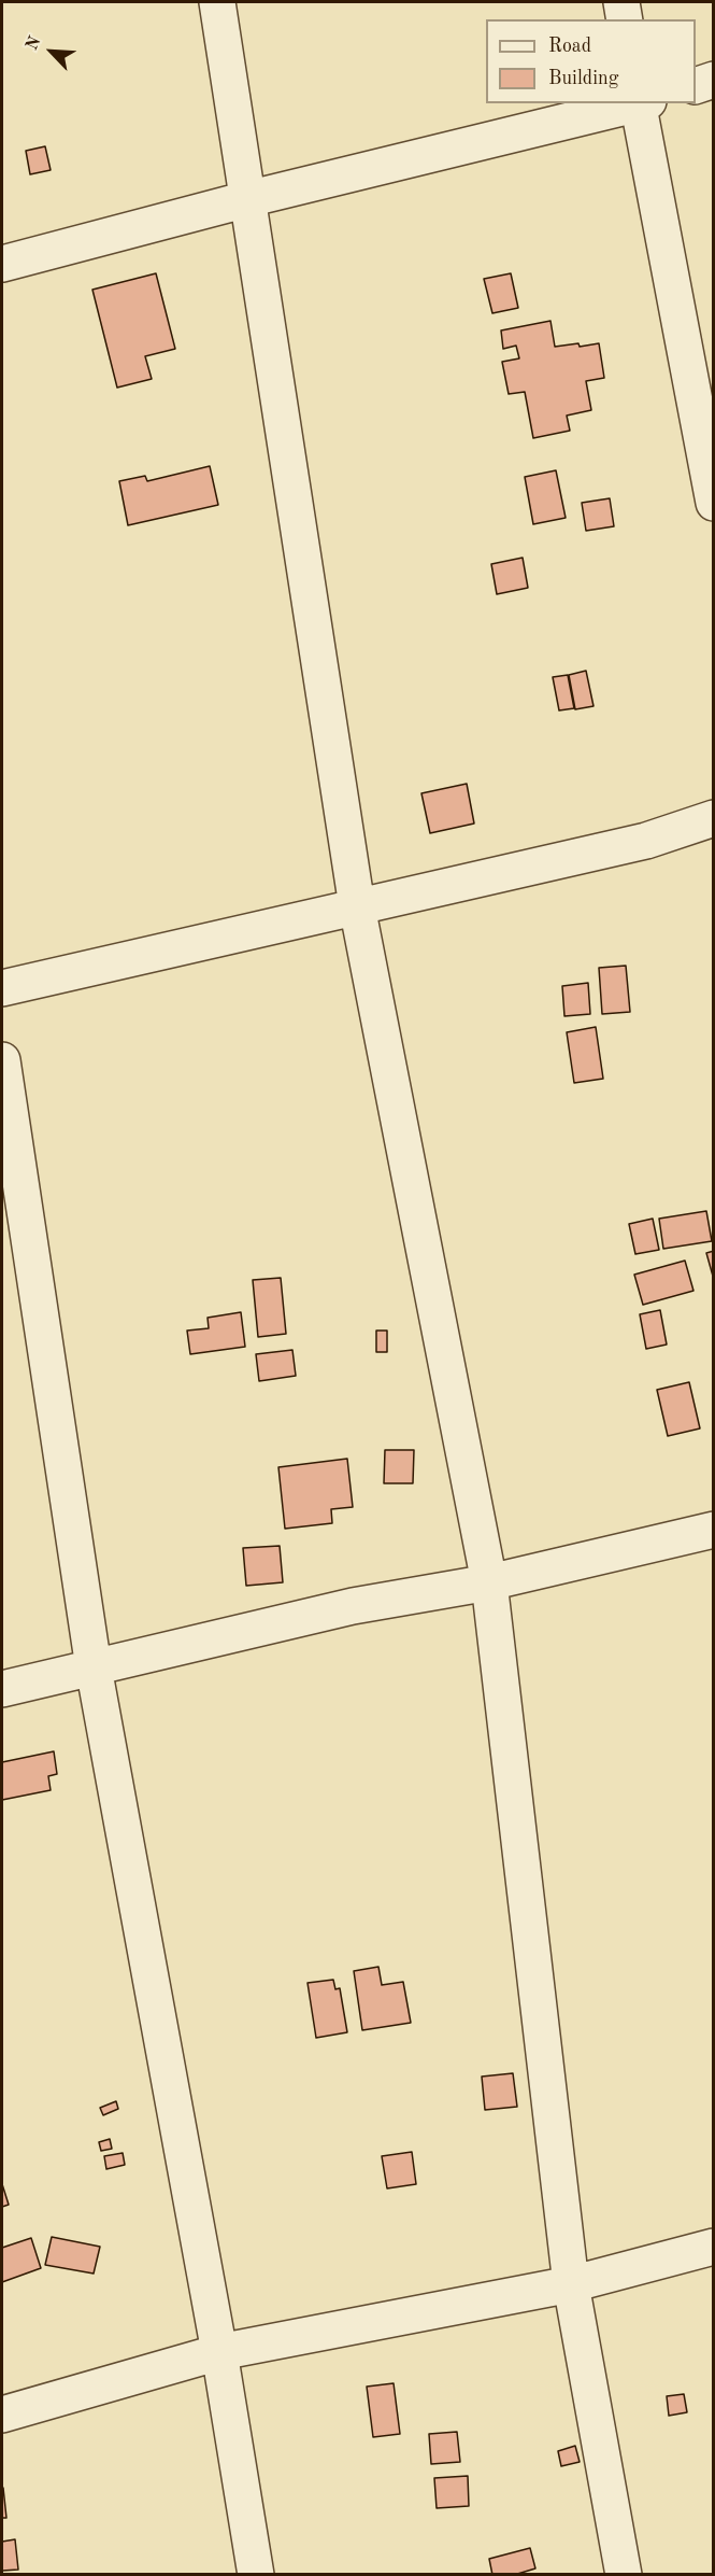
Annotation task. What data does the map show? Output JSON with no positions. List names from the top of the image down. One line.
{"legend":["Road","Building"],"north":"top left"}
